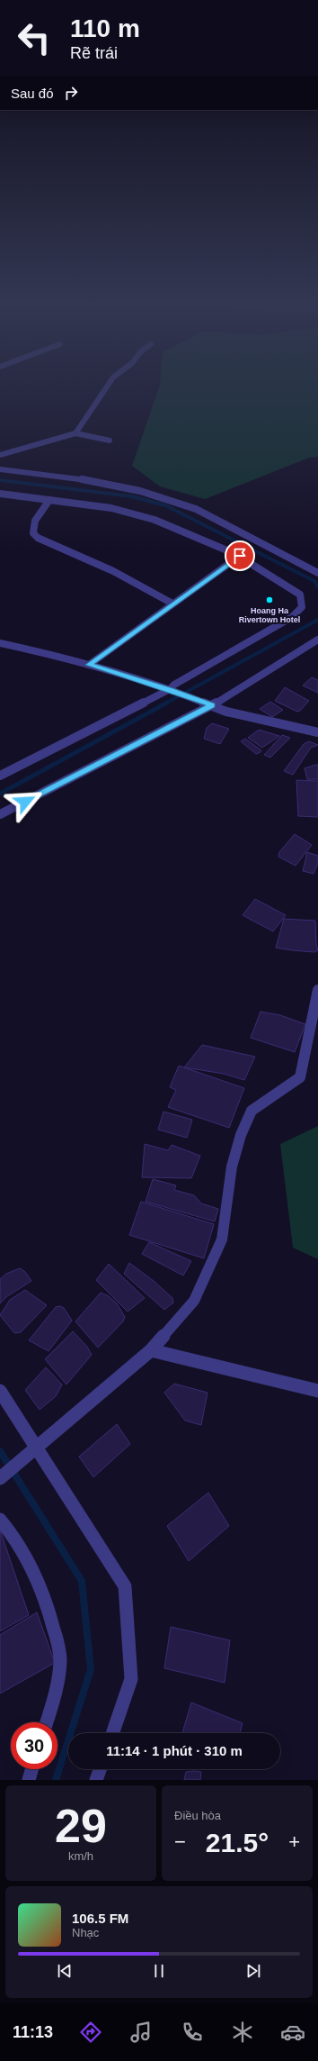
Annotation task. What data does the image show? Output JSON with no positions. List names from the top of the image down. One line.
{"places":["Hoang Ha Rivertown Hotel"],"page":{"turn":["110 m","Rẽ trái"],"then":"Sau đó","limit":"30","trip":"11:14 · 1 phút · 310 m","tile":[["29","km/h"],"Điều hòa"],"heat":["−","21.5°","+"],"song":["106.5 FM","Nhạc"],"tabs":"11:13"}}
